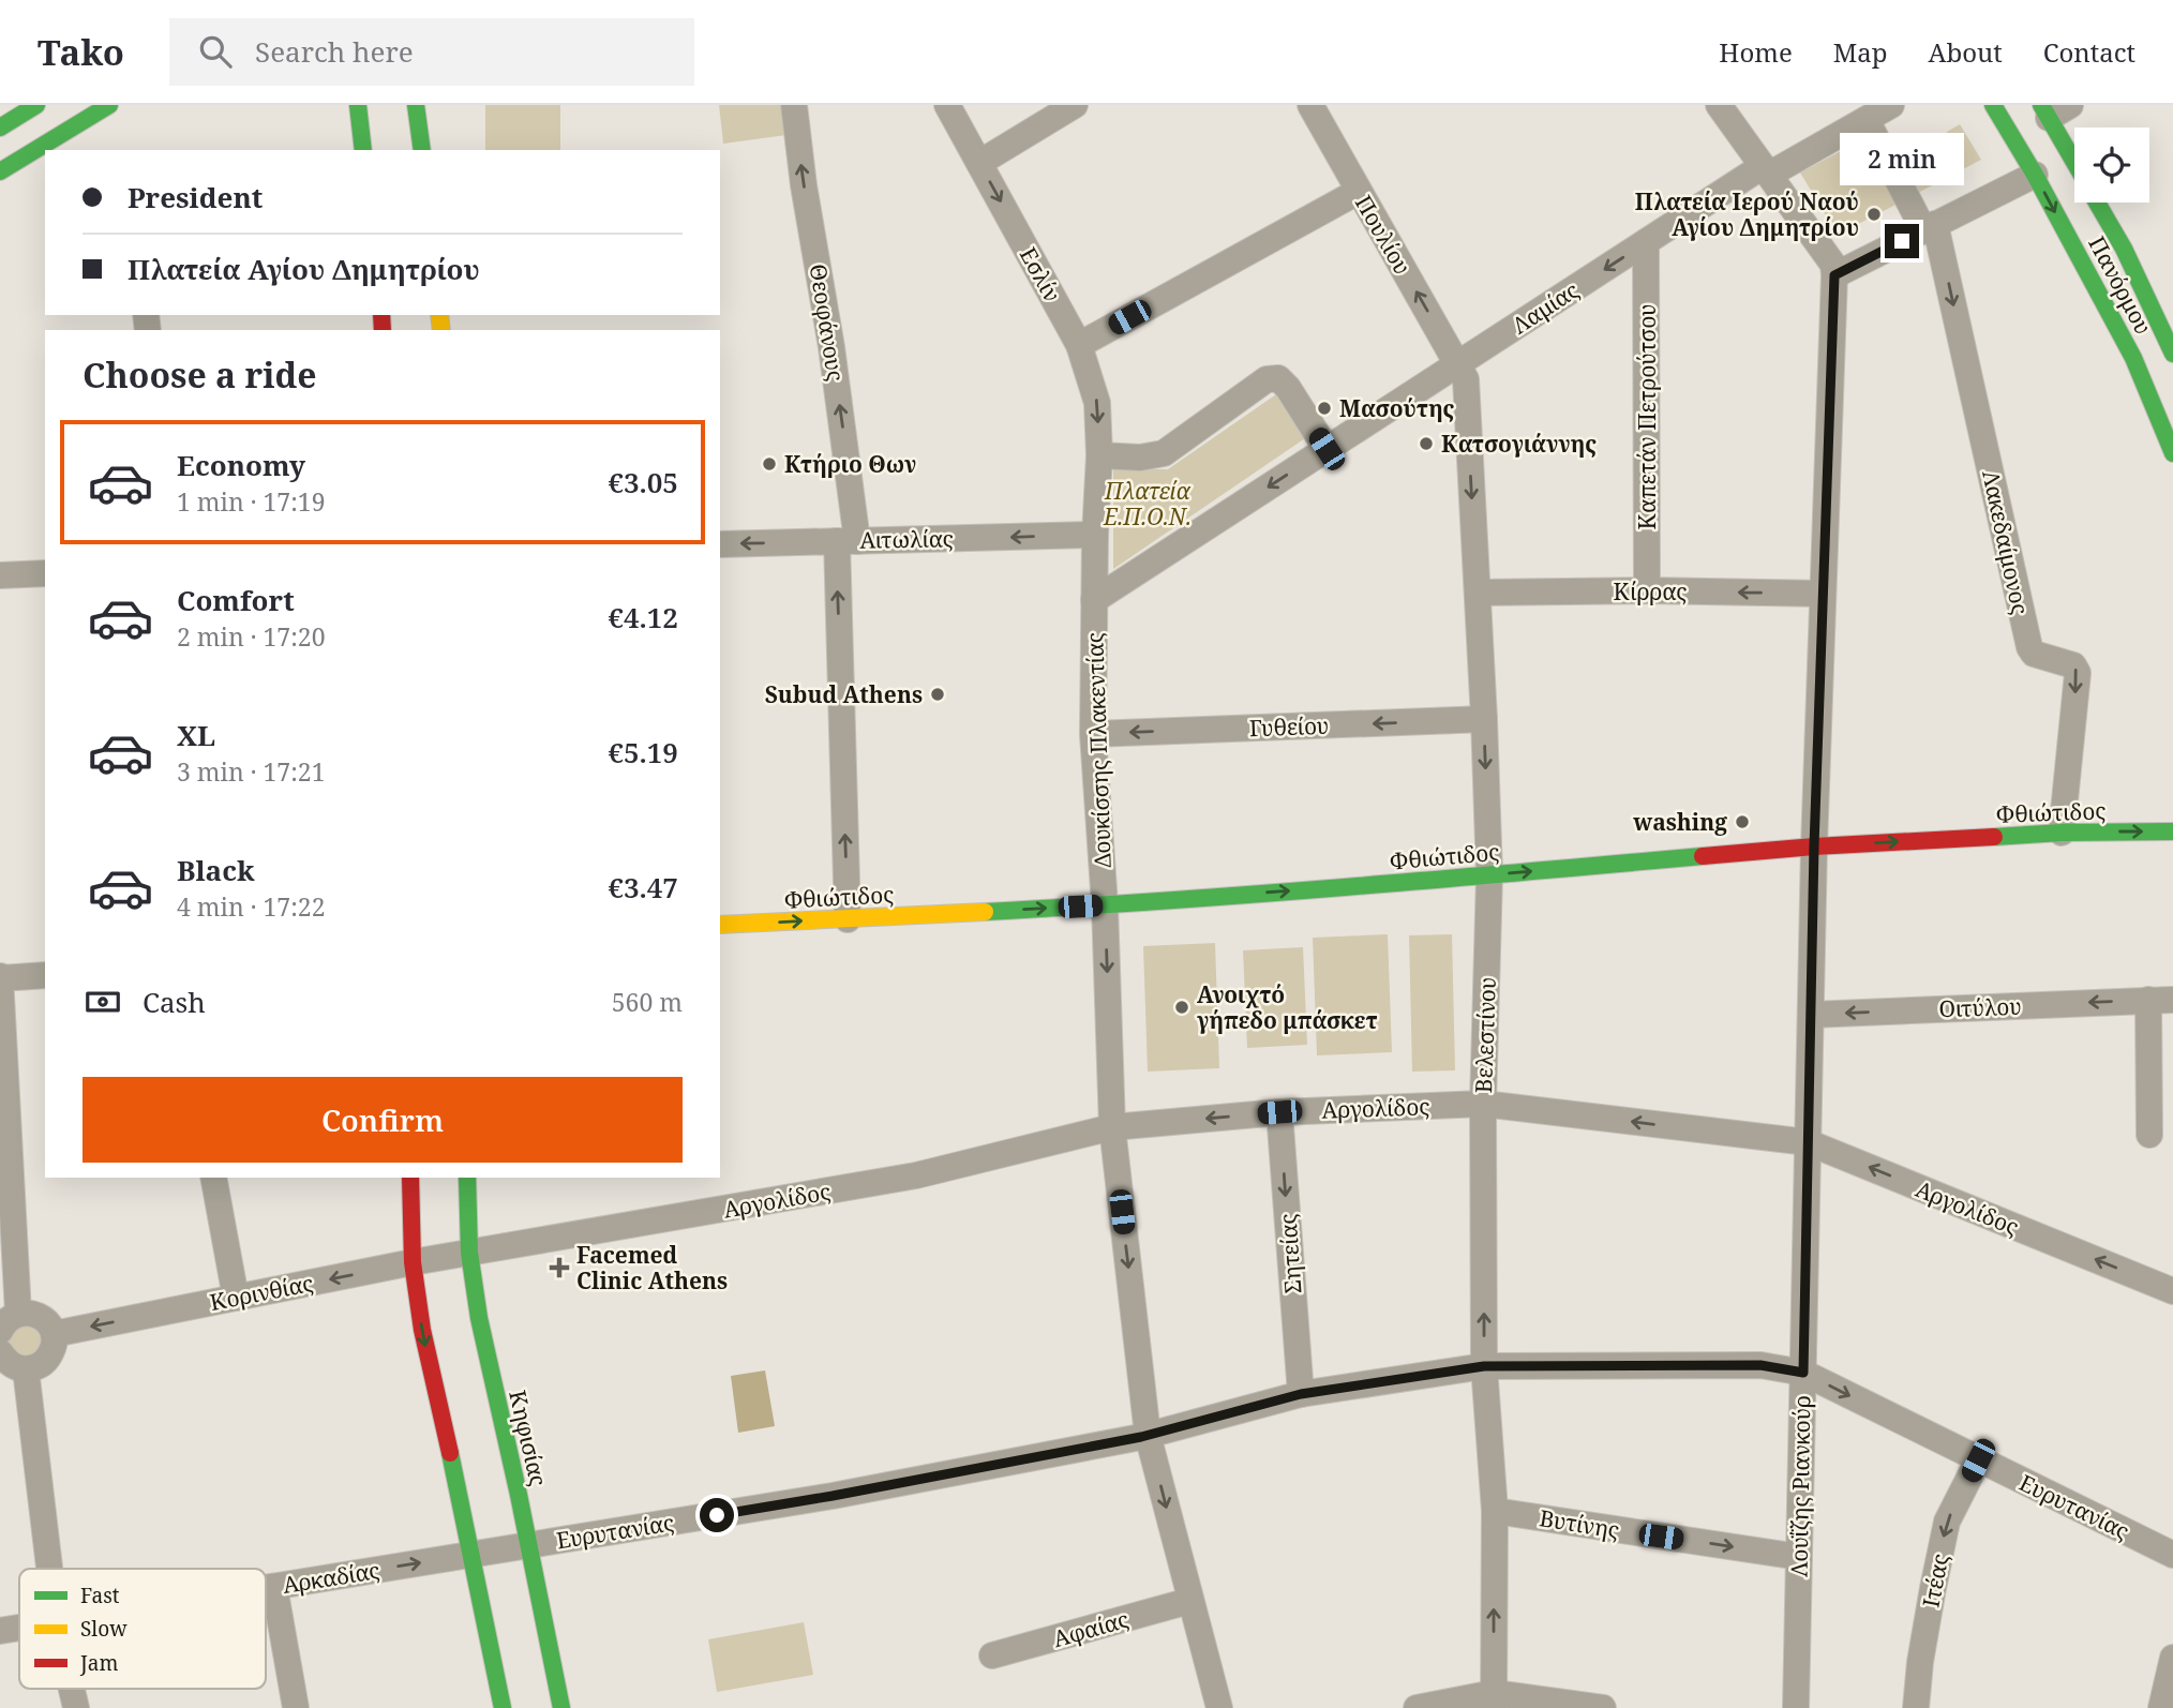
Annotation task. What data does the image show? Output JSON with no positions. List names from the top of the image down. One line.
{"streets":{"street":["Πουλίου","Εσλίν","Πανόρμου","Λαμίας","Θεοφάνους","Καπετάν Πετρούτσου","Αιτωλίας","Λακεδαίμονος","Κίρρας","Γυθείου","Δουκίσσης Πλακεντίας","Φθιώτιδος","Οιτύλου","Βελεστίνου","Αργολίδος","Σητείας","Κορινθίας","Κηφισίας","Λουΐζης Ριανκούρ","Ευρυτανίας","Βυτίνης","Αρκαδίας","Ιτέας","Αφαίας"]},"crossings":[["Πουλίου","Λαμίας"],["Πουλίου","Βελεστίνου"],["Εσλίν","Δουκίσσης Πλακεντίας"],["Λαμίας","Καπετάν Πετρούτσου"],["Λαμίας","Δουκίσσης Πλακεντίας"],["Λαμίας","Βελεστίνου"],["Θεοφάνους","Αιτωλίας"],["Θεοφάνους","Φθιώτιδος"],["Καπετάν Πετρούτσου","Κίρρας"],["Αιτωλίας","Δουκίσσης Πλακεντίας"],["Λακεδαίμονος","Φθιώτιδος"],["Κίρρας","Βελεστίνου"],["Κίρρας","Λουΐζης Ριανκούρ"],["Γυθείου","Δουκίσσης Πλακεντίας"],["Γυθείου","Βελεστίνου"],["Δουκίσσης Πλακεντίας","Φθιώτιδος"],["Δουκίσσης Πλακεντίας","Αργολίδος"],["Δουκίσσης Πλακεντίας","Ευρυτανίας"],["Δουκίσσης Πλακεντίας","Αφαίας"],["Φθιώτιδος","Βελεστίνου"],["Φθιώτιδος","Λουΐζης Ριανκούρ"],["Οιτύλου","Λουΐζης Ριανκούρ"],["Βελεστίνου","Αργολίδος"],["Βελεστίνου","Ευρυτανίας"],["Βελεστίνου","Βυτίνης"],["Αργολίδος","Σητείας"],["Αργολίδος","Κορινθίας"],["Αργολίδος","Κηφισίας"],["Αργολίδος","Λουΐζης Ριανκούρ"],["Σητείας","Ευρυτανίας"],["Κορινθίας","Κηφισίας"],["Κηφισίας","Ευρυτανίας"],["Κηφισίας","Αρκαδίας"],["Λουΐζης Ριανκούρ","Ευρυτανίας"],["Λουΐζης Ριανκούρ","Βυτίνης"],["Ευρυτανίας","Αρκαδίας"],["Ευρυτανίας","Ιτέας"]],"one_way":["Πουλίου","Εσλίν","Θεοφάνους","Αιτωλίας","Λακεδαίμονος","Κίρρας","Γυθείου","Δουκίσσης Πλακεντίας","Φθιώτιδος","Οιτύλου","Αργολίδος","Σητείας","Κορινθίας","Αρκαδίας","Ιτέας"],"parks":["Πλατεία Ε.Π.Ο.Ν."],"places":{"other":["Πλατεία Ιερού Ναού Αγίου Δημητρίου","Μασούτης","Κατσογιάννης","Κτήριο Θων","Subud Athens","washing","Ανοιχτό γήπεδο μπάσκετ"],"health":["Facemed Clinic Athens"]},"legend":["Fast","Slow","Jam"],"page":{"header":"Tako","search":"Search here","nav":["Home","Map","About","Contact"],"bubble":"2 min","banner":["President","Πλατεία Αγίου Δημητρίου"],"heading":"Choose a ride","list":[{"name":"Economy","note":"1 min · 17:19","value":"€3.05"},{"name":"Comfort","note":"2 min · 17:20","value":"€4.12"},{"name":"XL","note":"3 min · 17:21","value":"€5.19"},{"name":"Black","note":"4 min · 17:22","value":"€3.47"}],"pay":["Cash","560 m"],"buttons":"Confirm"}}
